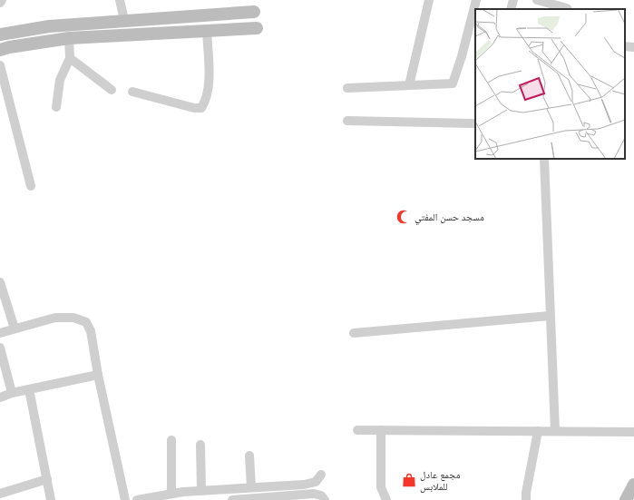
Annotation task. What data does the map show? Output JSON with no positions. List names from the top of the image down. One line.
{"places":{"mosque":["مسجد حسن المفتي"],"shop":["مجمع عادل للملابس"]}}
